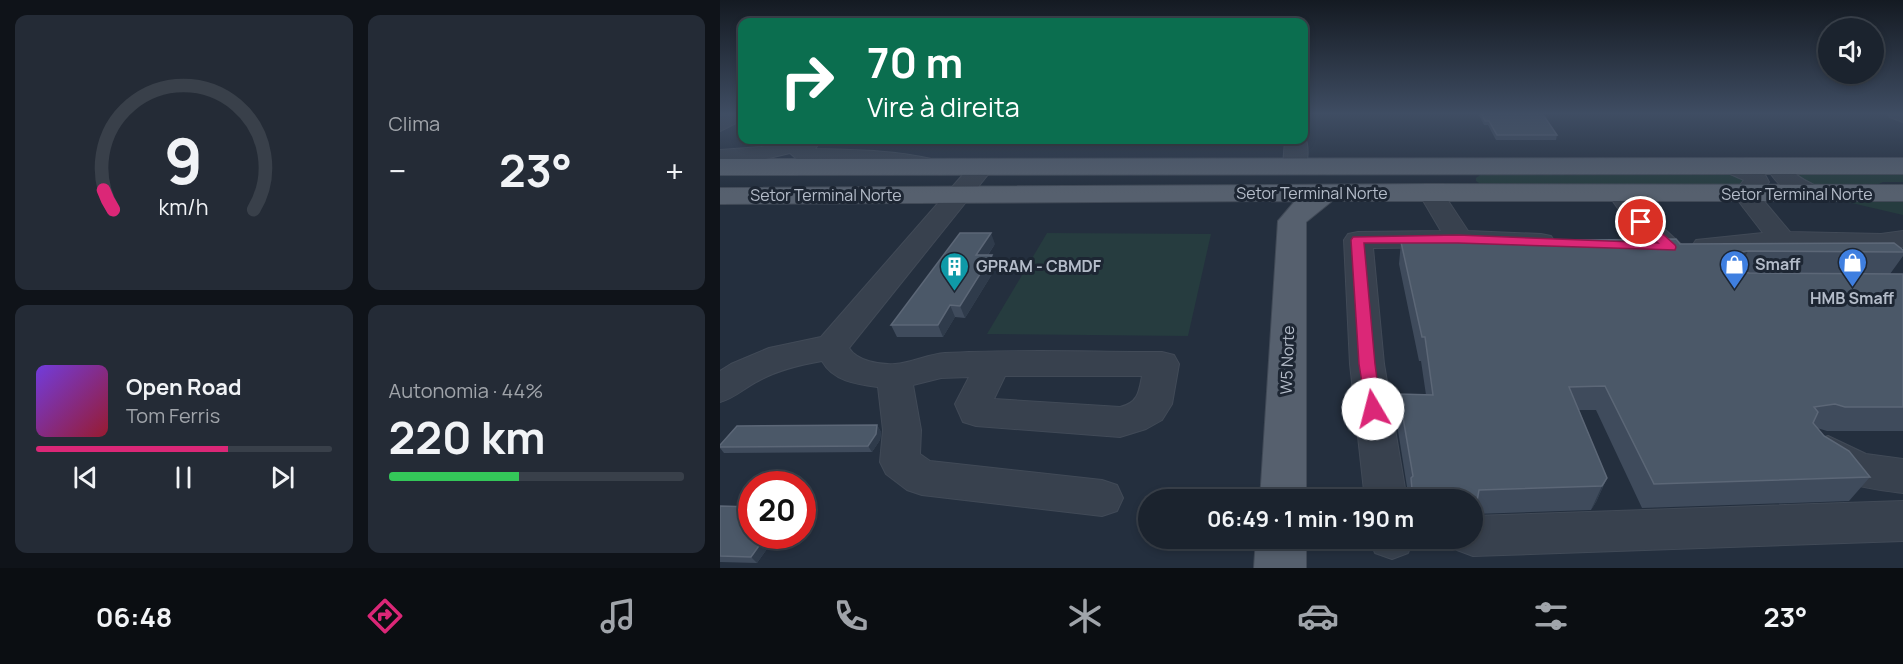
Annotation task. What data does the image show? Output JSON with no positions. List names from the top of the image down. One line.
{"streets":{"main road":["Setor Terminal Norte","W5 Norte"]},"places":{"shop":["HMB Smaff","Smaff"],"building":["GPRAM - CBMDF"]},"page":{"tile":["Clima",["Autonomia · 44%","220 km"]],"turn":["70 m","Vire à direita"],"heat":["−","23°","+"],"song":["Open Road","Tom Ferris"],"limit":"20","trip":"06:49 · 1 min · 190 m","tabs":["06:48","23°"],"gauge":["9","km/h"]}}
